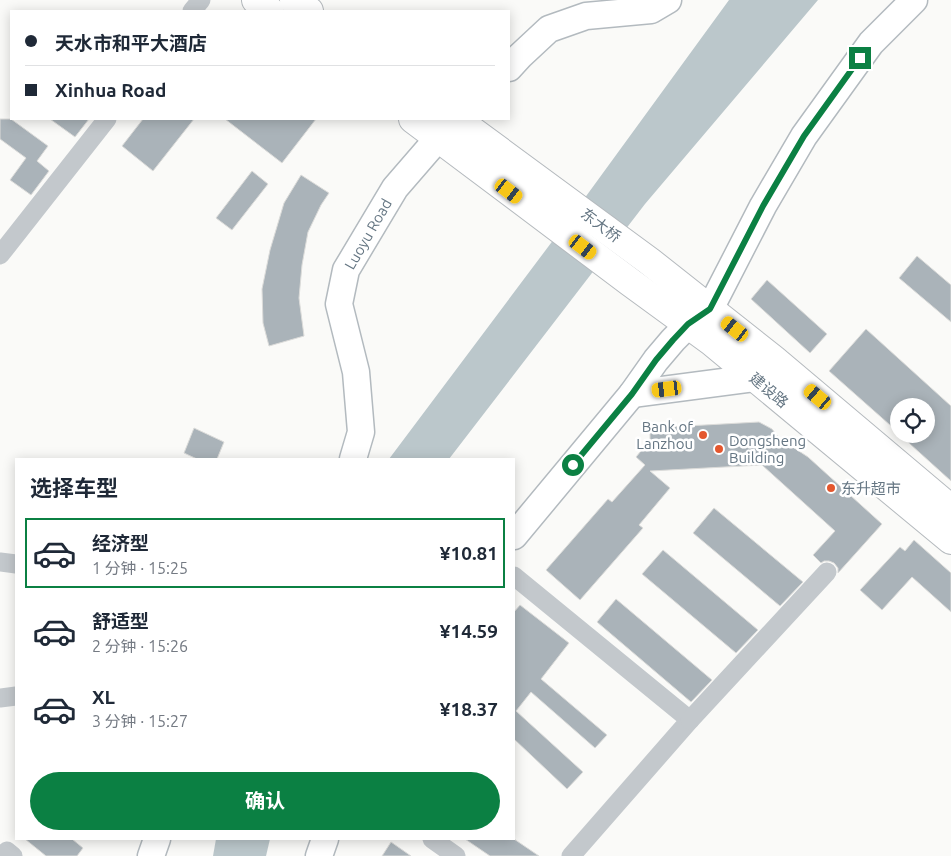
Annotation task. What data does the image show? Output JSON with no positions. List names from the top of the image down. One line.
{"streets":{"main road":["东大桥","Luoyu Road","建设路"]},"crossings":[["东大桥","Luoyu Road"],["东大桥","建设路"]],"places":["Bank of Lanzhou","Dongsheng Building","东升超市"],"page":{"banner":["天水市和平大酒店","Xinhua Road"],"heading":"选择车型","list":[{"name":"经济型","note":"1 分钟 · 15:25","value":"¥10.81"},{"name":"舒适型","note":"2 分钟 · 15:26","value":"¥14.59"},{"name":"XL","note":"3 分钟 · 15:27","value":"¥18.37"}],"buttons":"确认"}}
